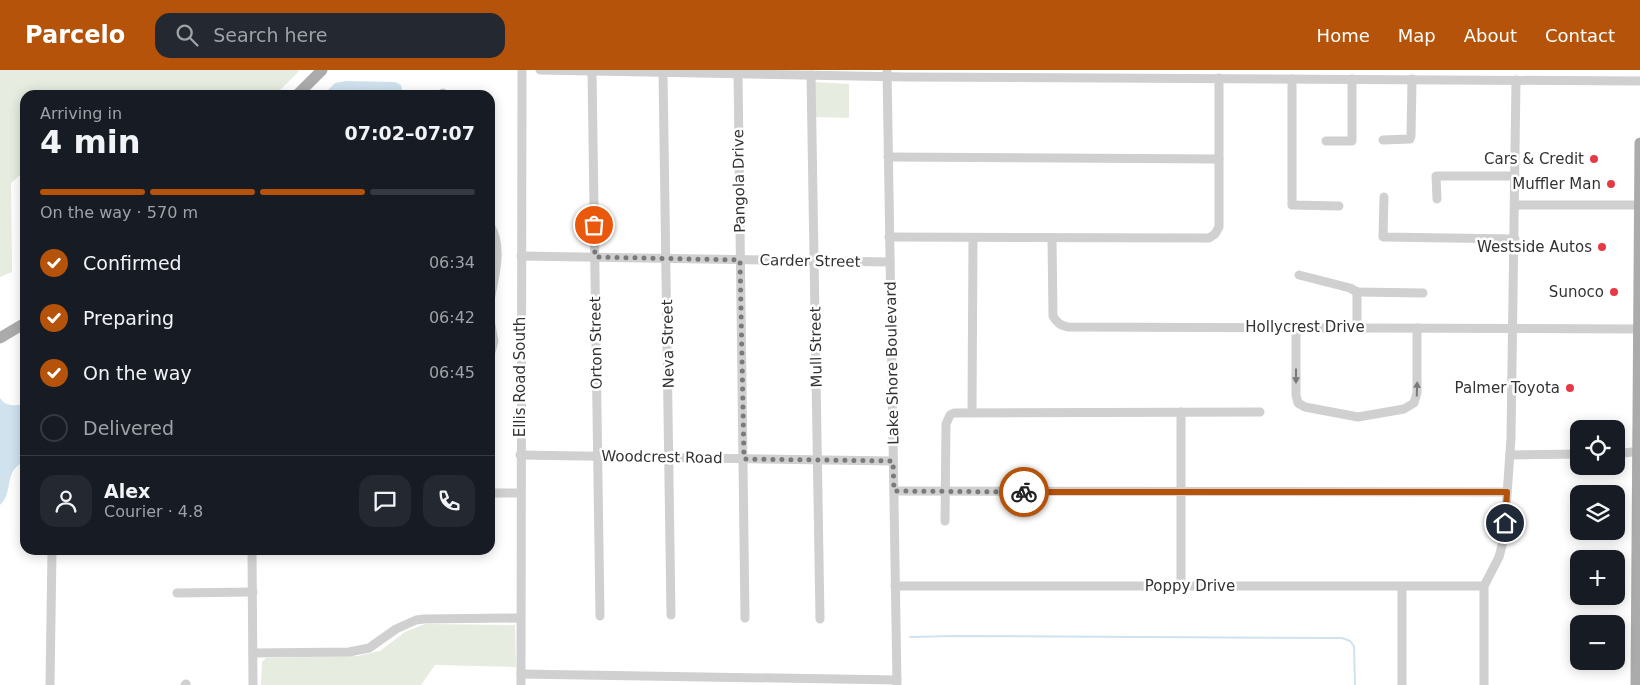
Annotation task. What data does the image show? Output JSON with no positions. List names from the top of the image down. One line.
{"streets":{"street":["Pangola Drive","Carder Street","Hollycrest Drive","Orton Street","Neva Street","Mull Street","Lake Shore Boulevard","Ellis Road South","Woodcrest Road","Poppy Drive"]},"crossings":[["Pangola Drive","Carder Street"],["Pangola Drive","Woodcrest Road"],["Carder Street","Orton Street"],["Carder Street","Neva Street"],["Carder Street","Mull Street"],["Carder Street","Lake Shore Boulevard"],["Carder Street","Ellis Road South"],["Orton Street","Woodcrest Road"],["Neva Street","Woodcrest Road"],["Mull Street","Woodcrest Road"],["Lake Shore Boulevard","Woodcrest Road"],["Lake Shore Boulevard","Poppy Drive"],["Ellis Road South","Woodcrest Road"]],"places":["Cars & Credit","Muffler Man","Westside Autos","Sunoco","Palmer Toyota"],"page":{"header":"Parcelo","search":"Search here","nav":["Home","Map","About","Contact"],"heading":["4 min","Arriving in","07:02–07:07"],"panel":["Alex","Courier · 4.8"],"bar":"On the way · 570 m","list":[["Confirmed","06:34"],["Preparing","06:42"],["On the way","06:45"],"Delivered"],"map_buttons":["+","−"]}}
